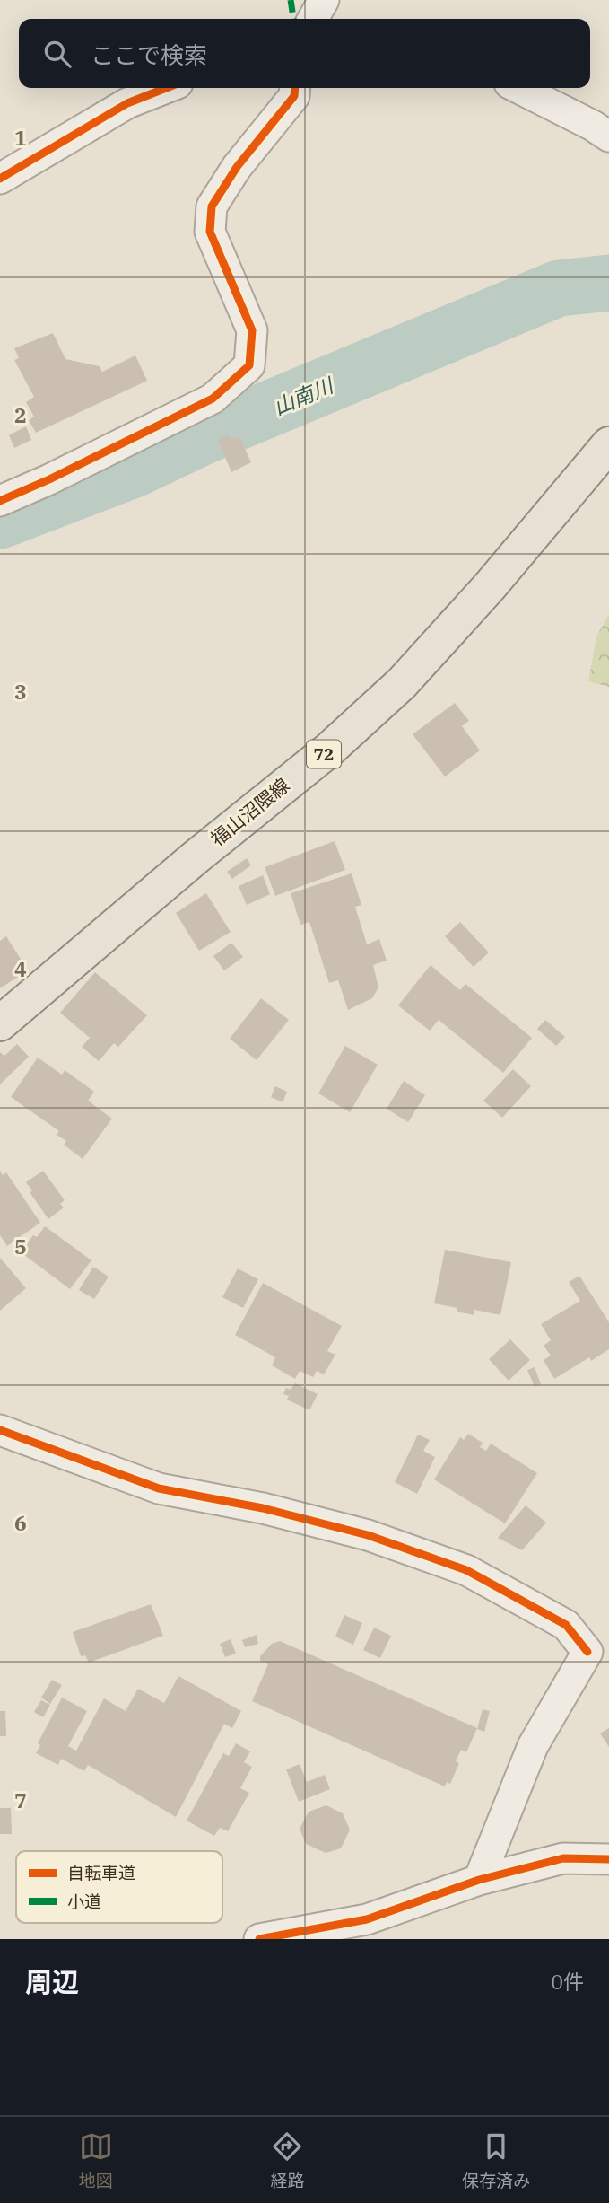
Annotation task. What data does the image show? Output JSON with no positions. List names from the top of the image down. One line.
{"streets":{"main road":["72","福山沼隈線"]},"water":["山南川"],"legend":["自転車道","小道"],"page":{"search":"ここで検索","heading":["周辺","0件"],"nav":["地図","経路","保存済み"]},"grid":{"rows":["1","2","3","4","5","6","7"]}}
